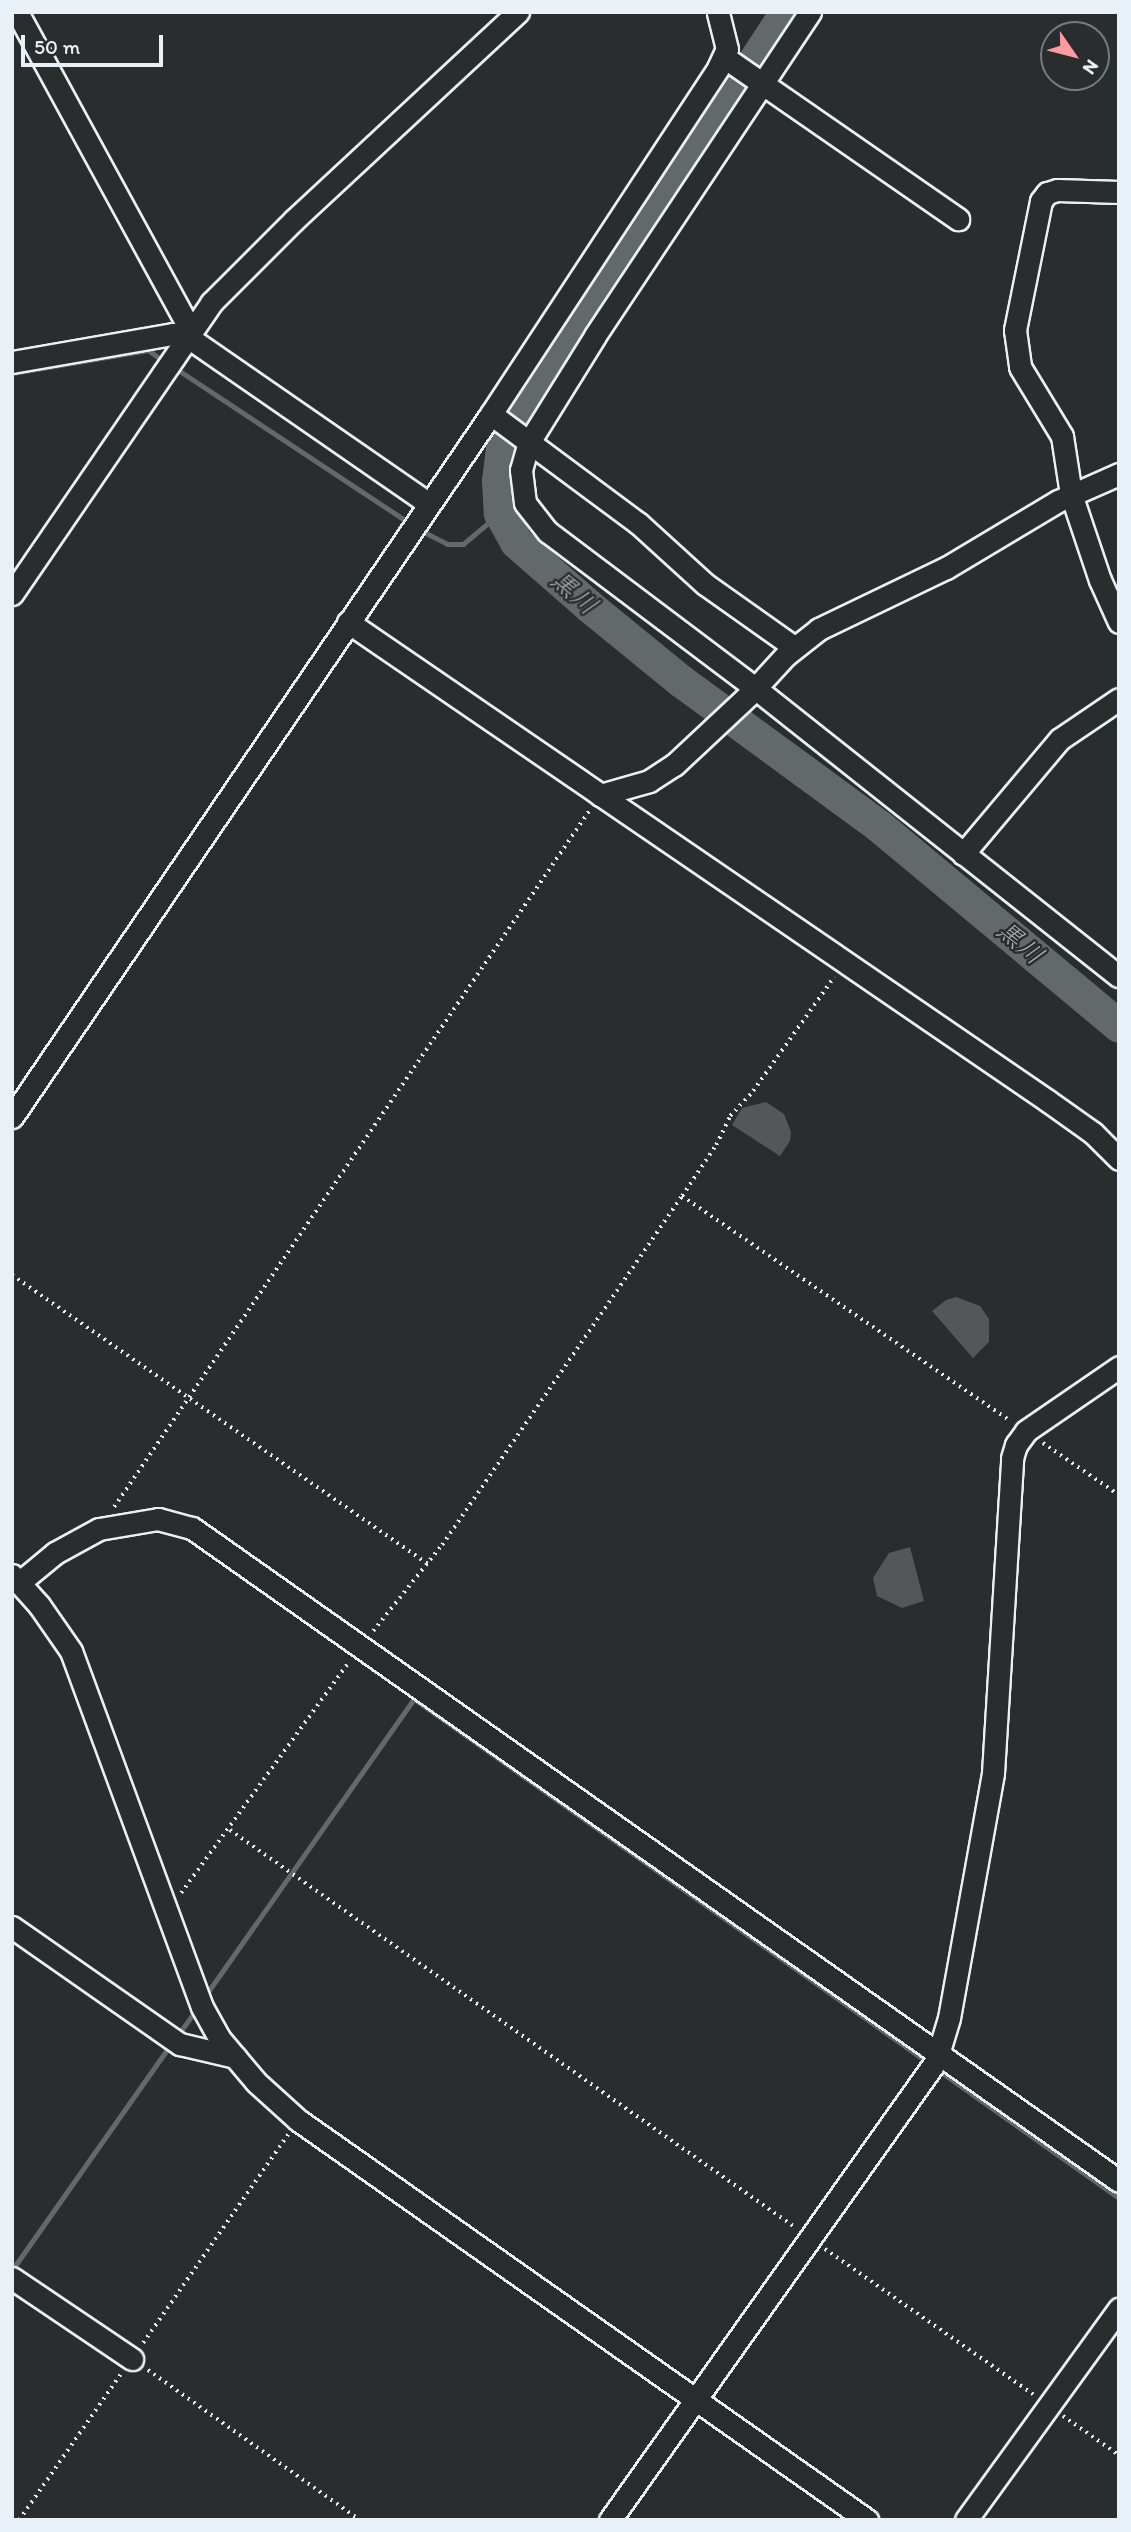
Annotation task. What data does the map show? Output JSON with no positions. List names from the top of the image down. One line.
{"water":["黒川"],"scale_bar":"50 m","north":"bottom right"}
